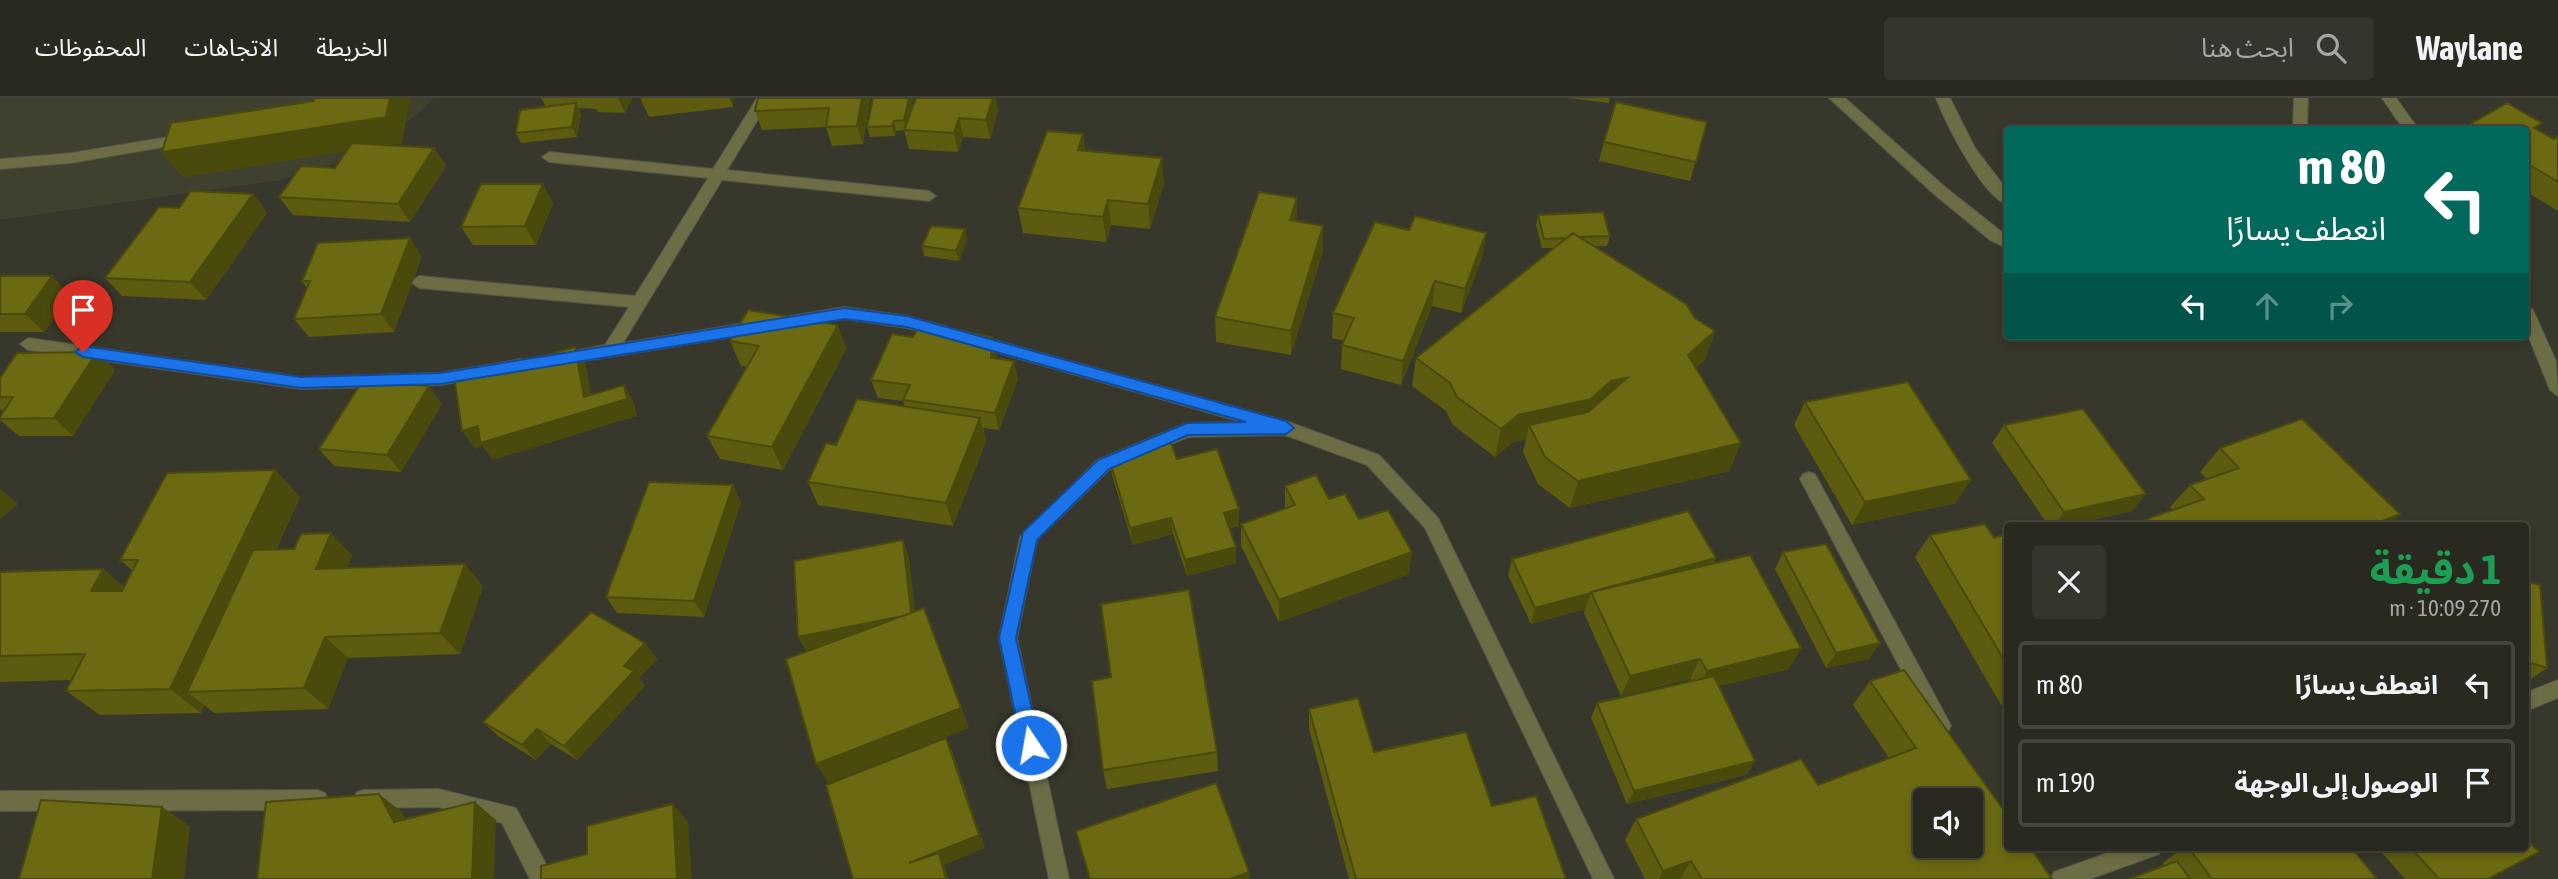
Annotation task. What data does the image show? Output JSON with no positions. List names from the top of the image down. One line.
{"page":{"header":"Waylane","search":"ابحث هنا","nav":["الخريطة","الاتجاهات","المحفوظات"],"turn":["80 m","انعطف يسارًا"],"heading":["1 دقيقة","270 m · 10:09"],"list":[{"name":"انعطف يسارًا","value":"80 m"},{"name":"الوصول إلى الوجهة","value":"190 m"}]}}
